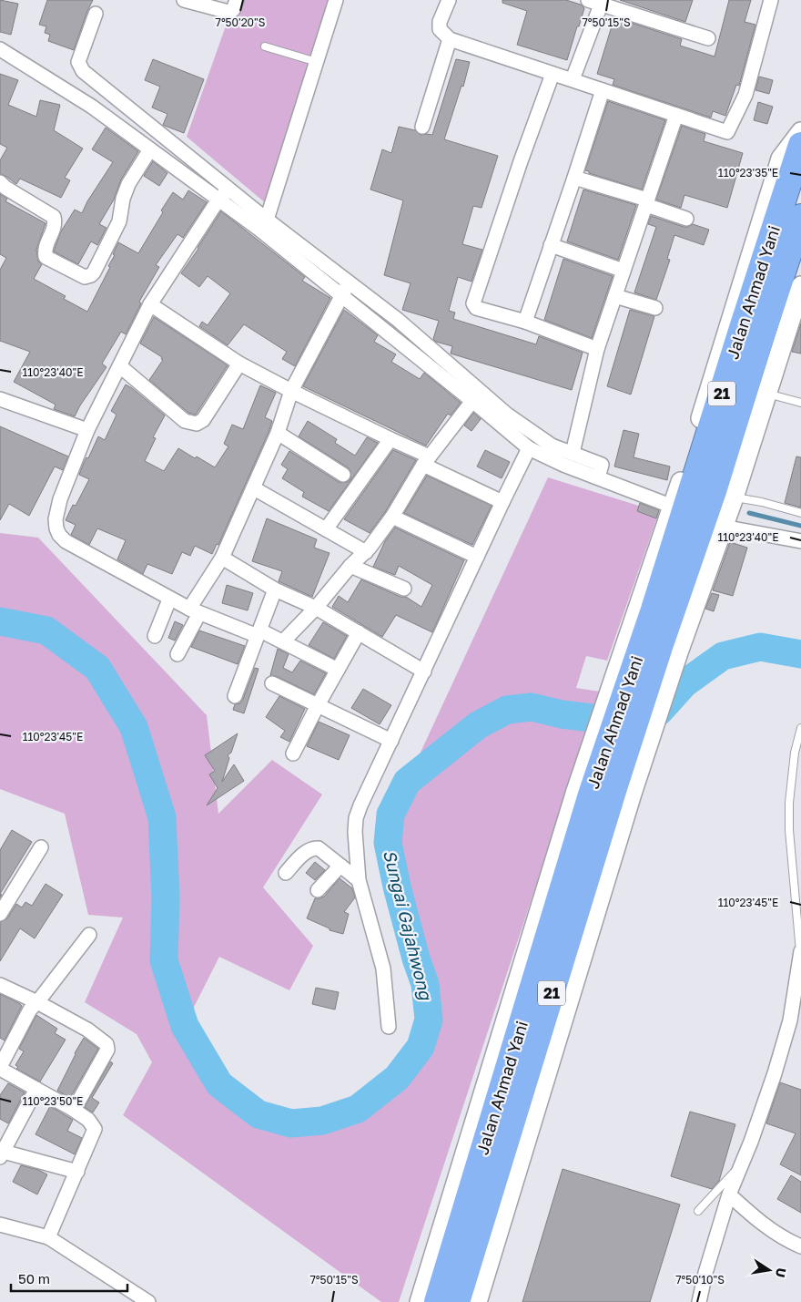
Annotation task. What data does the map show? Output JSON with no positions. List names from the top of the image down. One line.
{"streets":{"highway":["Jalan Ahmad Yani","21"]},"water":["Sungai Gajahwong"],"scale_bar":"50 m","north":"right","coordinates":["7°50'20\"S","7°50'15\"S","110°23'35\"E","110°23'40\"E","110°23'45\"E","110°23'50\"E","7°50'10\"S"]}
